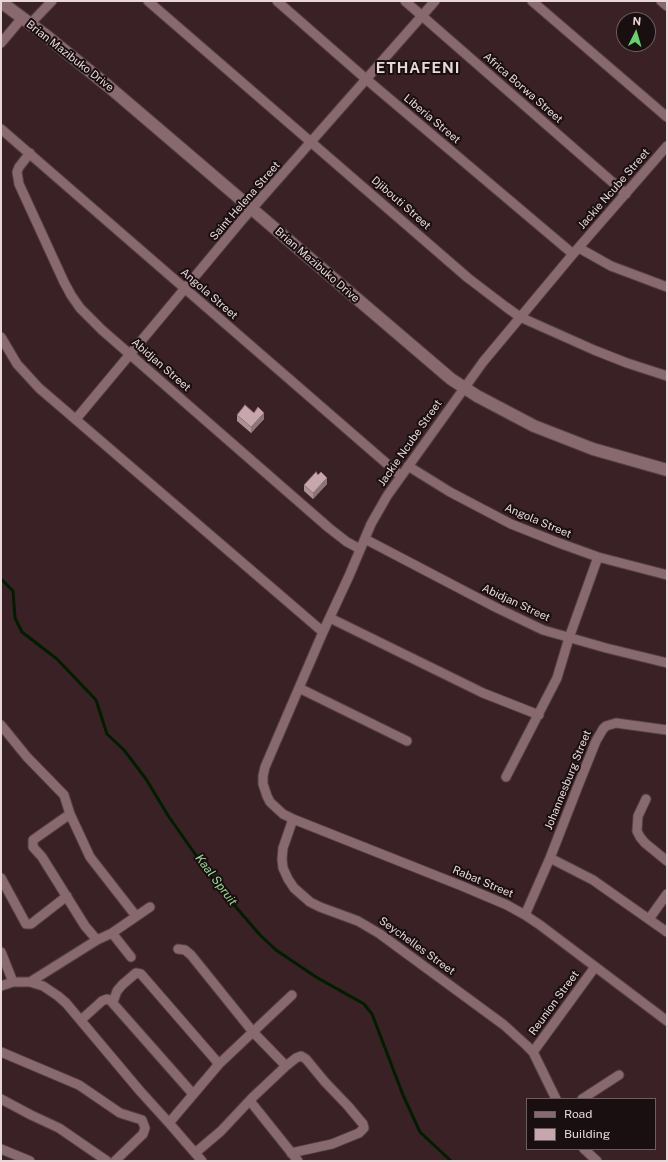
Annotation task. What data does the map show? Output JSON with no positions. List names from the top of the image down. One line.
{"streets":{"street":["Brian Mazibuko Drive","Africa Borwa Street","Liberia Street","Jackie Ncube Street","Saint Helena Street","Djibouti Street","Angola Street","Abidjan Street","Johannesburg Street","Rabat Street","Seychelles Street","Reunion Street"]},"crossings":[["Brian Mazibuko Drive","Jackie Ncube Street"],["Brian Mazibuko Drive","Saint Helena Street"],["Africa Borwa Street","Jackie Ncube Street"],["Africa Borwa Street","Saint Helena Street"],["Liberia Street","Jackie Ncube Street"],["Liberia Street","Saint Helena Street"],["Jackie Ncube Street","Djibouti Street"],["Jackie Ncube Street","Angola Street"],["Jackie Ncube Street","Abidjan Street"],["Jackie Ncube Street","Rabat Street"],["Saint Helena Street","Djibouti Street"],["Saint Helena Street","Angola Street"],["Saint Helena Street","Abidjan Street"],["Angola Street","Abidjan Street"],["Johannesburg Street","Rabat Street"],["Rabat Street","Seychelles Street"],["Rabat Street","Reunion Street"],["Seychelles Street","Reunion Street"]],"districts":["ETHAFENI"],"water":["Kaal Spruit"],"legend":["Road","Building"],"north":"top"}
